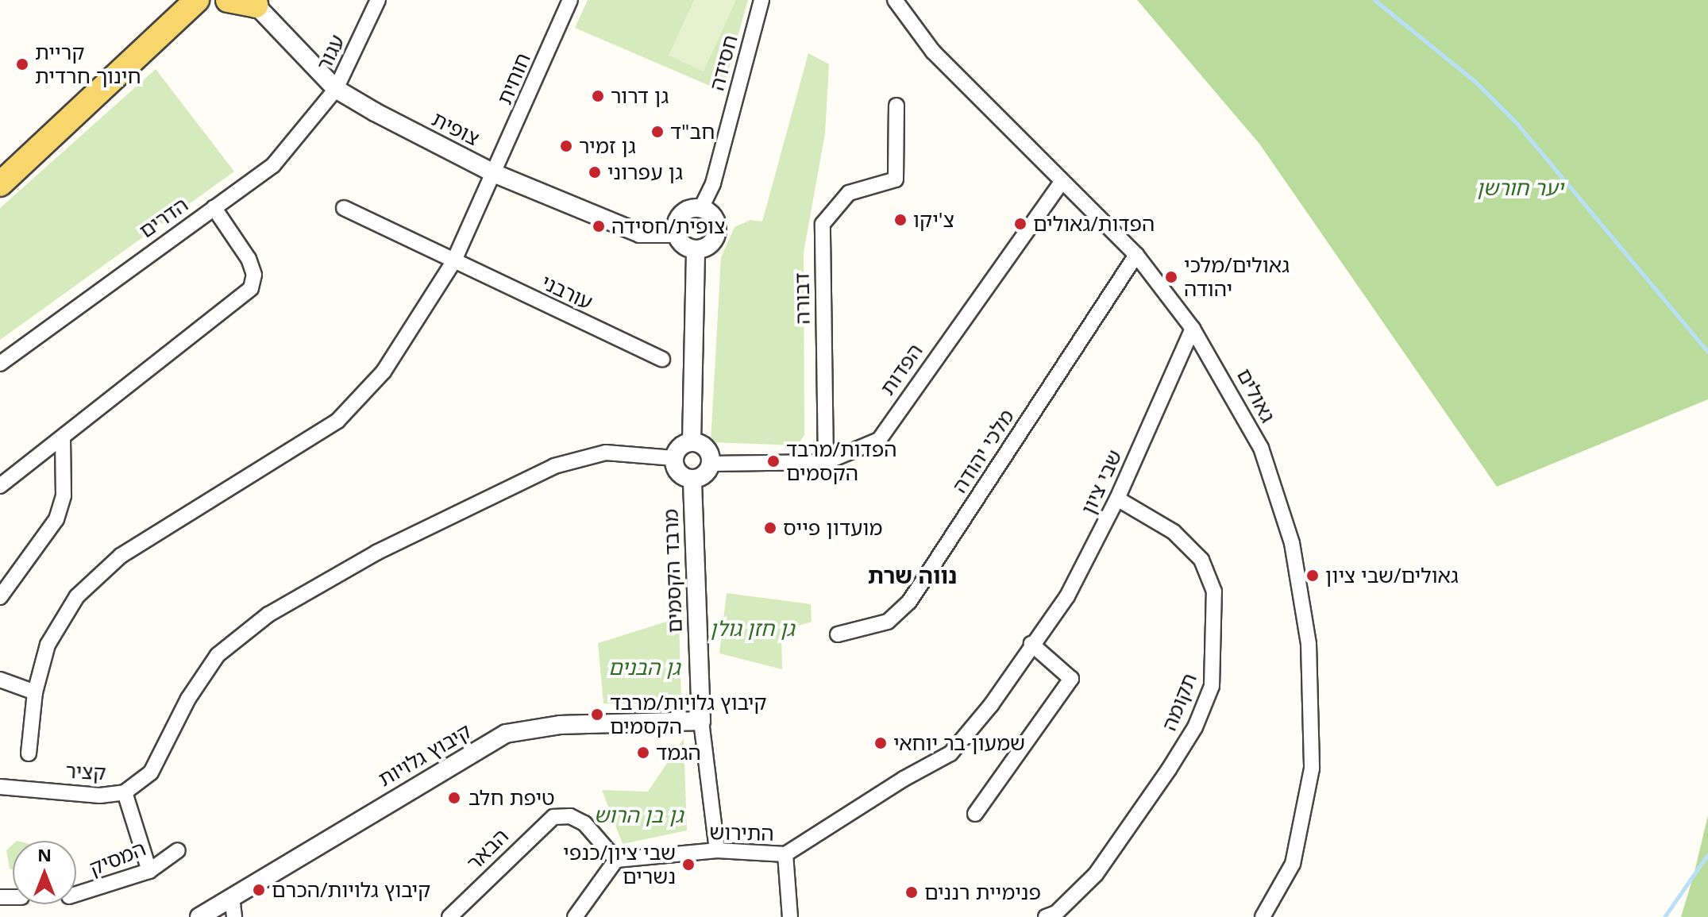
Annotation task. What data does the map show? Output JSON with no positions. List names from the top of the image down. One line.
{"streets":{"street":["עגור","חסידה","חוחית","צופית","הדרים","עורבני","דבורה","הפדות","גאולים","מלכי יהודה","שבי ציון","מרבד הקסמים","תקומה","קיבוץ גלויות","קציר","התירוש","הבאר","המסיק"]},"crossings":[["עגור","צופית"],["עגור","הדרים"],["חסידה","צופית"],["חוחית","צופית"],["צופית","הדרים"],["דבורה","הפדות"],["הפדות","גאולים"],["הפדות","מרבד הקסמים"],["גאולים","מלכי יהודה"],["גאולים","שבי ציון"],["שבי ציון","תקומה"],["שבי ציון","התירוש"],["מרבד הקסמים","קיבוץ גלויות"],["מרבד הקסמים","התירוש"],["קציר","המסיק"],["התירוש","הבאר"]],"districts":["נווה שרת"],"parks":["יער חורשן","גן חזן גולן","גן הבנים","גן בן הרוש"],"places":["קריית חינוך חרדית","גן דרור","חב\"ד","גן זמיר","גן עפרוני","צ'יקו","הפדות/גאולים","צופית/חסידה","גאולים/מלכי יהודה","הפדות/מרבד הקסמים","מועדון פייס","גאולים/שבי ציון","קיבוץ גלויות/מרבד הקסמים","שמעון בר יוחאי","הגמד","טיפת חלב","שבי ציון/כנפי נשרים","קיבוץ גלויות/הכרם","פנימיית רננים"],"north":"top"}
